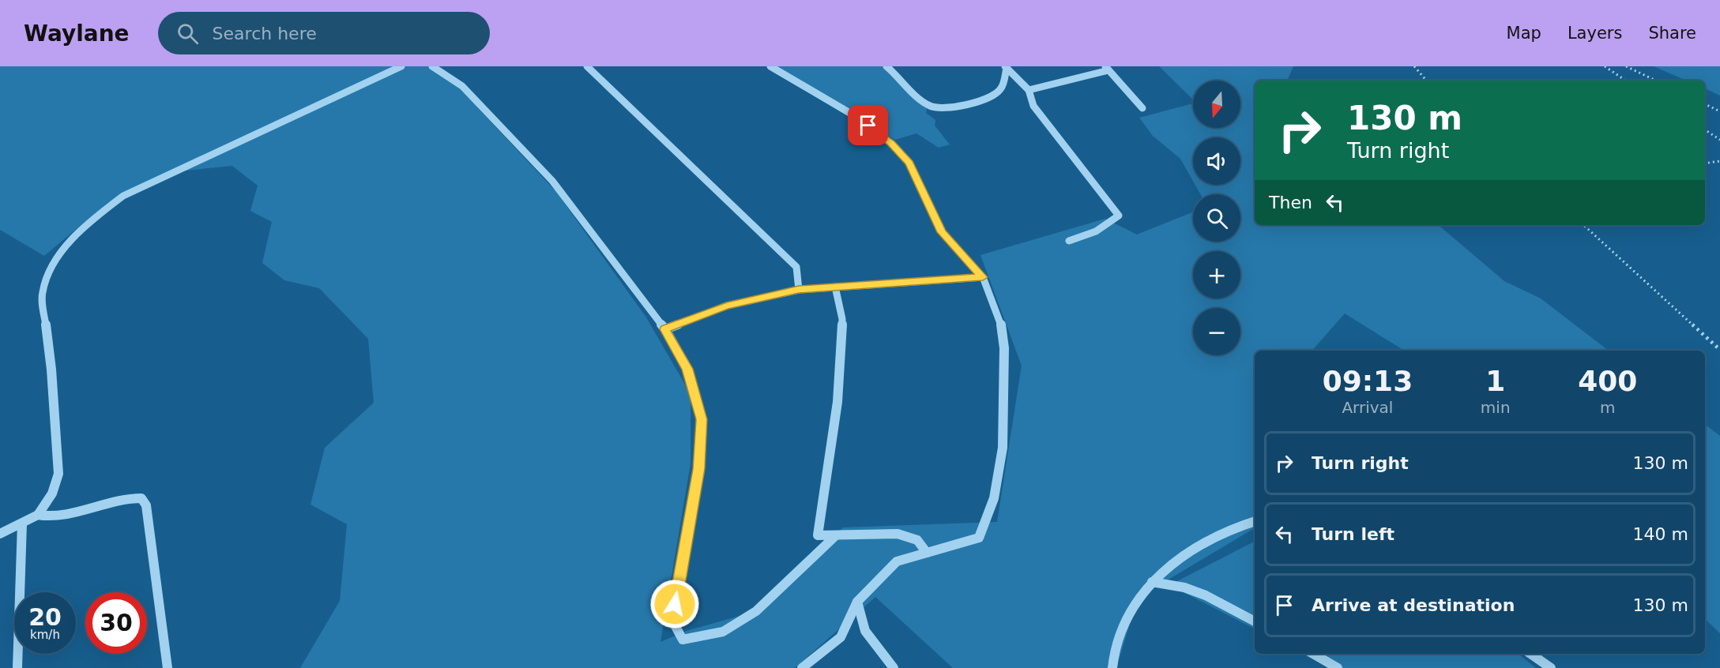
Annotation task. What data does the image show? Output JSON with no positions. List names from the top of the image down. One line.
{"north":"bottom","page":{"header":"Waylane","search":"Search here","nav":["Map","Layers","Share"],"map_buttons":["+","−"],"turn":["130 m","Turn right"],"then":"Then","eta":["09:13","Arrival","1","min","400","m"],"list":[{"name":"Turn right","value":"130 m"},{"name":"Turn left","value":"140 m"},{"name":"Arrive at destination","value":"130 m"}],"speed":"20 km/h","limit":"30"}}
